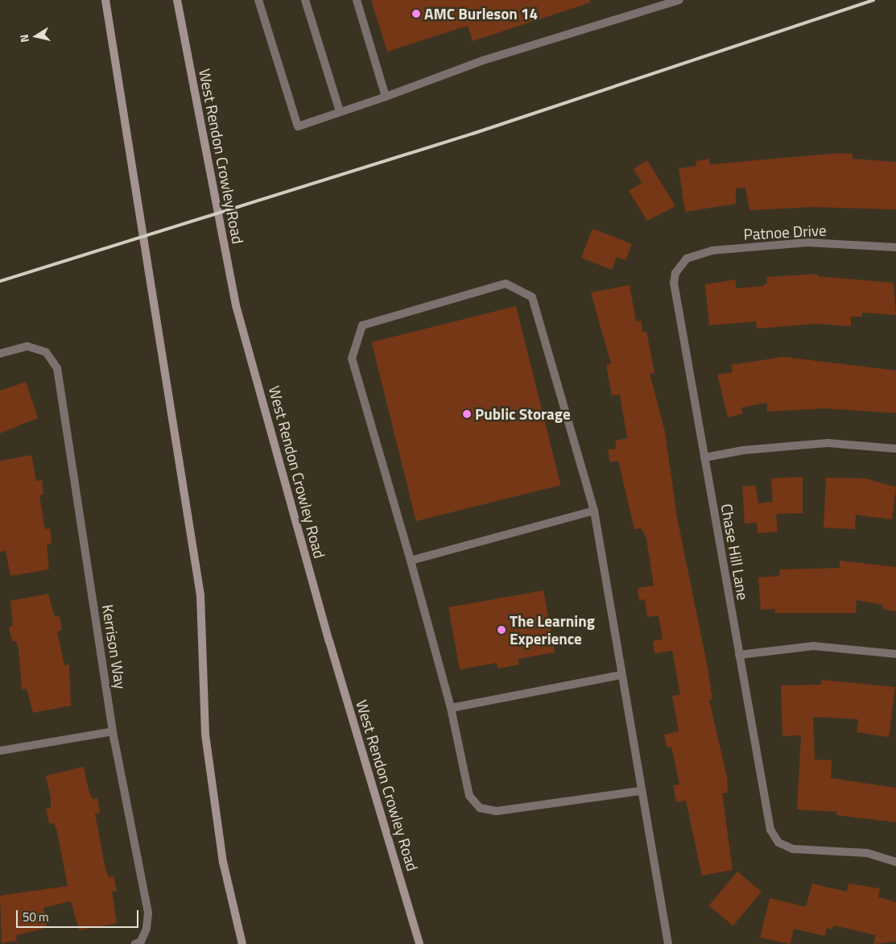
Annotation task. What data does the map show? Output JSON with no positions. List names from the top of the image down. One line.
{"streets":{"main road":["West Rendon Crowley Road"],"street":["Patnoe Drive","Chase Hill Lane","Kerrison Way"]},"crossings":[["Patnoe Drive","Chase Hill Lane"]],"places":["AMC Burleson 14","Public Storage","The Learning Experience"],"scale_bar":"50 m","north":"left"}
